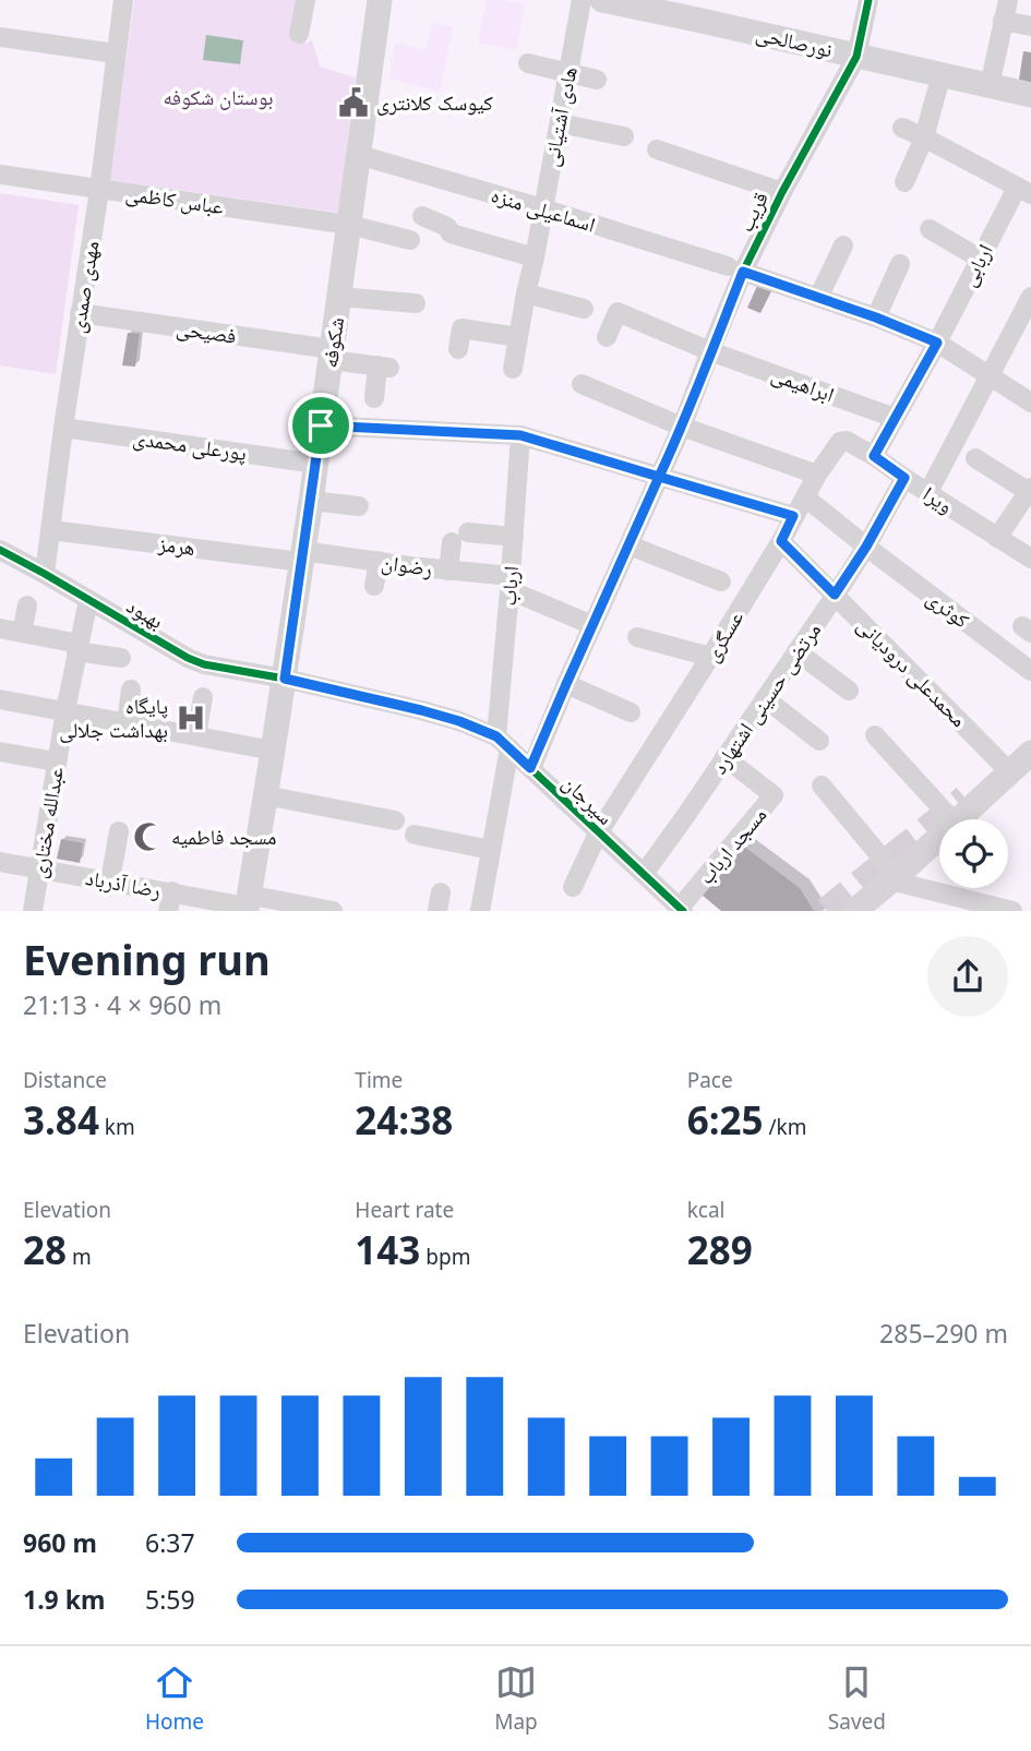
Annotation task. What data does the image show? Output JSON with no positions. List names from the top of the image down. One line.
{"streets":{"main road":["نورصالحی","شکوفه"],"street":["هادی آشتیانی","عباس کاظمی","اسماعیلی منزه","قریب","اربابی","مهدی صمدی","فصیحی","ابراهیمی","پورعلی محمدی","ویرا","هرمز","رضوان","ارباب","کوثری","بهبود","عسگری","محمدعلی درودیانی","مرتضی حسینی اشتهارد","سیرجان","عبدالله مختاری","مسجد ارباب","رضا آذرباد"]},"crossings":[["نورصالحی","قریب"],["هادی آشتیانی","اسماعیلی منزه"],["عباس کاظمی","مهدی صمدی"],["عباس کاظمی","شکوفه"],["اسماعیلی منزه","قریب"],["اسماعیلی منزه","اربابی"],["اسماعیلی منزه","شکوفه"],["قریب","ابراهیمی"],["قریب","رضوان"],["قریب","سیرجان"],["اربابی","ابراهیمی"],["اربابی","ویرا"],["مهدی صمدی","فصیحی"],["مهدی صمدی","پورعلی محمدی"],["مهدی صمدی","هرمز"],["مهدی صمدی","بهبود"],["فصیحی","شکوفه"],["شکوفه","پورعلی محمدی"],["شکوفه","هرمز"],["شکوفه","رضوان"],["شکوفه","بهبود"],["شکوفه","سیرجان"],["شکوفه","رضا آذرباد"],["ویرا","عسگری"],["ویرا","مرتضی حسینی اشتهارد"],["هرمز","رضوان"],["رضوان","ارباب"],["ارباب","سیرجان"],["کوثری","مرتضی حسینی اشتهارد"],["بهبود","سیرجان"],["بهبود","عبدالله مختاری"],["عسگری","محمدعلی درودیانی"],["عسگری","سیرجان"],["محمدعلی درودیانی","مرتضی حسینی اشتهارد"],["مرتضی حسینی اشتهارد","سیرجان"],["مرتضی حسینی اشتهارد","مسجد ارباب"],["سیرجان","مسجد ارباب"],["عبدالله مختاری","رضا آذرباد"]],"parks":["بوستان شکوفه"],"places":{"public building":["کیوسک کلانتری"],"hospital":["پایگاه بهداشت جلالی"],"mosque":["مسجد فاطمیه"]},"page":{"heading":["Evening run","21:13 · 4 × 960 m"],"stats":[["Distance","3.84 km"],["Time","24:38"],["Pace","6:25 /km"],["Elevation","28 m"],["Heart rate","143 bpm"],["kcal","289"]],"chart":["Elevation","285–290 m"],"list":[{"name":"960 m","note":"6:37"},{"name":"1.9 km","note":"5:59"}],"tabs":["Home","Map","Saved"]}}
